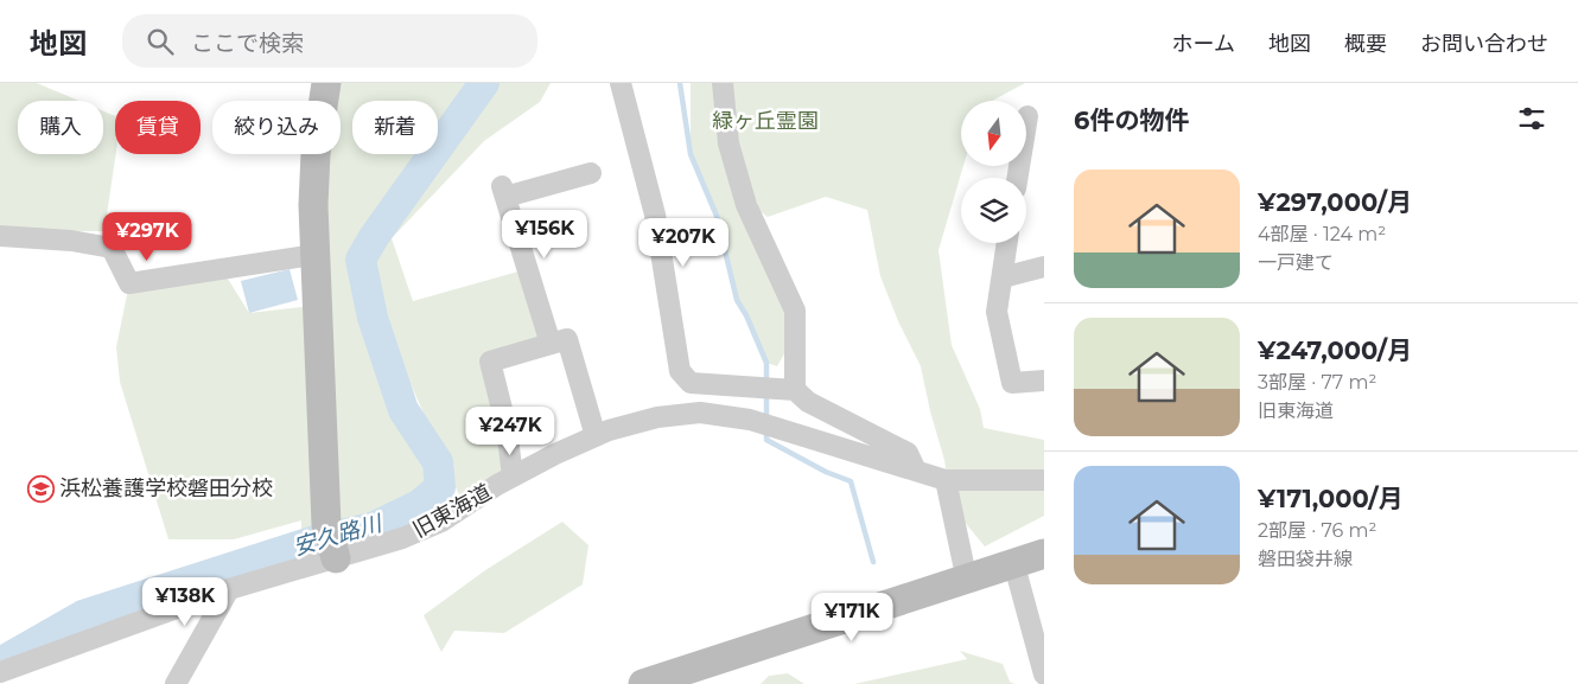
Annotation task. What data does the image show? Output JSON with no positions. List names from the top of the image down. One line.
{"streets":{"street":["旧東海道"]},"water":["安久路川"],"parks":["緑ヶ丘霊園"],"places":{"school or university":["浜松養護学校磐田分校"]},"north":"bottom","page":{"header":"地図","search":"ここで検索","nav":["ホーム","地図","概要","お問い合わせ"],"heading":"6件の物件","chip":["購入","賃貸","絞り込み","新着"],"list":[{"name":"¥297,000/月","note":"4部屋 · 124 m² · 一戸建て"},{"name":"¥247,000/月","note":"3部屋 · 77 m² · 旧東海道"},{"name":"¥171,000/月","note":"2部屋 · 76 m² · 磐田袋井線"}],"price":["¥156K","¥297K","¥207K","¥247K","¥138K","¥171K"]}}
